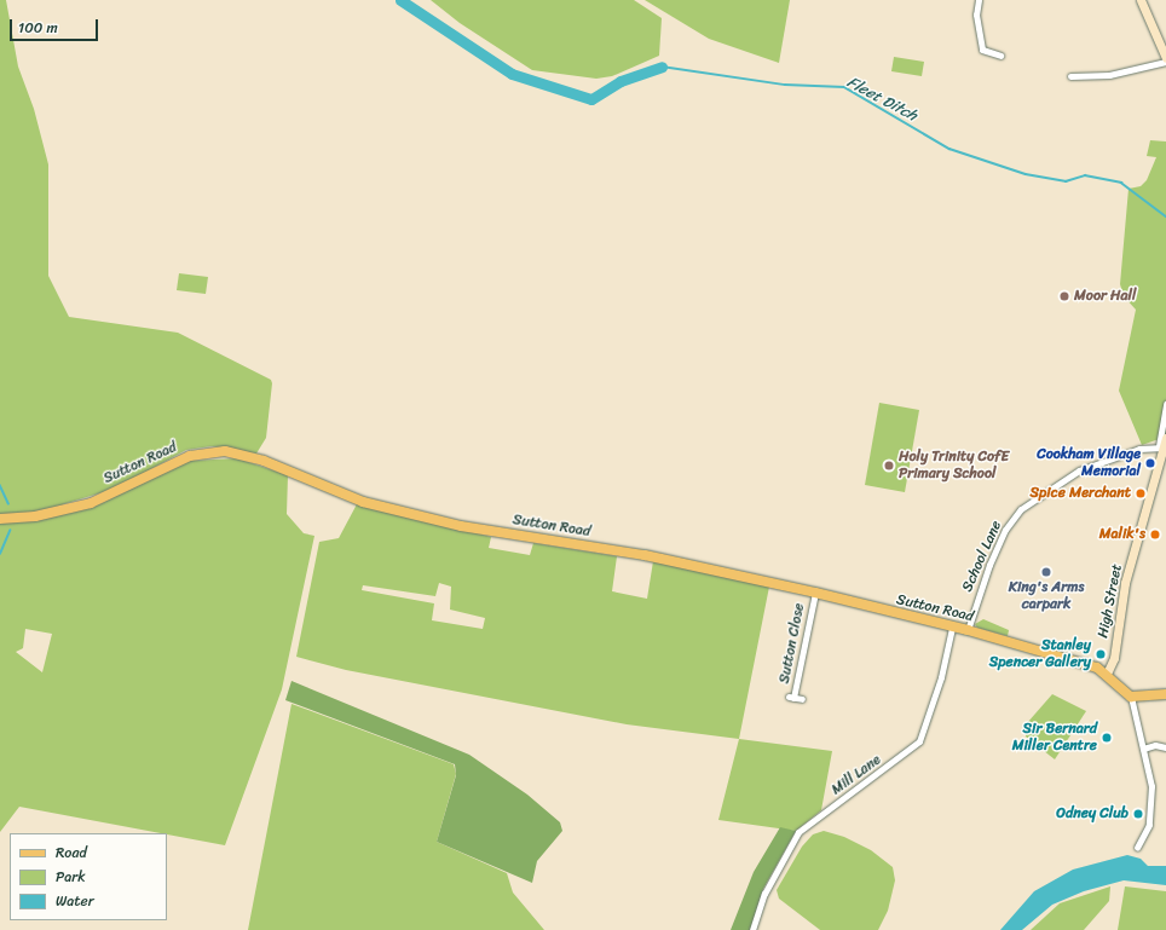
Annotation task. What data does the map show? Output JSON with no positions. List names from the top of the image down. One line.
{"streets":{"main road":["Sutton Road","High Street"],"street":["School Lane","Sutton Close","Mill Lane"]},"crossings":[["Sutton Road","School Lane"],["Sutton Road","High Street"],["Sutton Road","Sutton Close"],["Sutton Road","Mill Lane"],["School Lane","High Street"]],"water":["Fleet Ditch"],"places":["Moor Hall","Cookham Village Memorial","Holy Trinity CofE Primary School","Spice Merchant","Malik's","King's Arms carpark","Stanley Spencer Gallery","Sir Bernard Miller Centre","Odney Club"],"legend":["Road","Park","Water"],"scale_bar":"100 m"}
